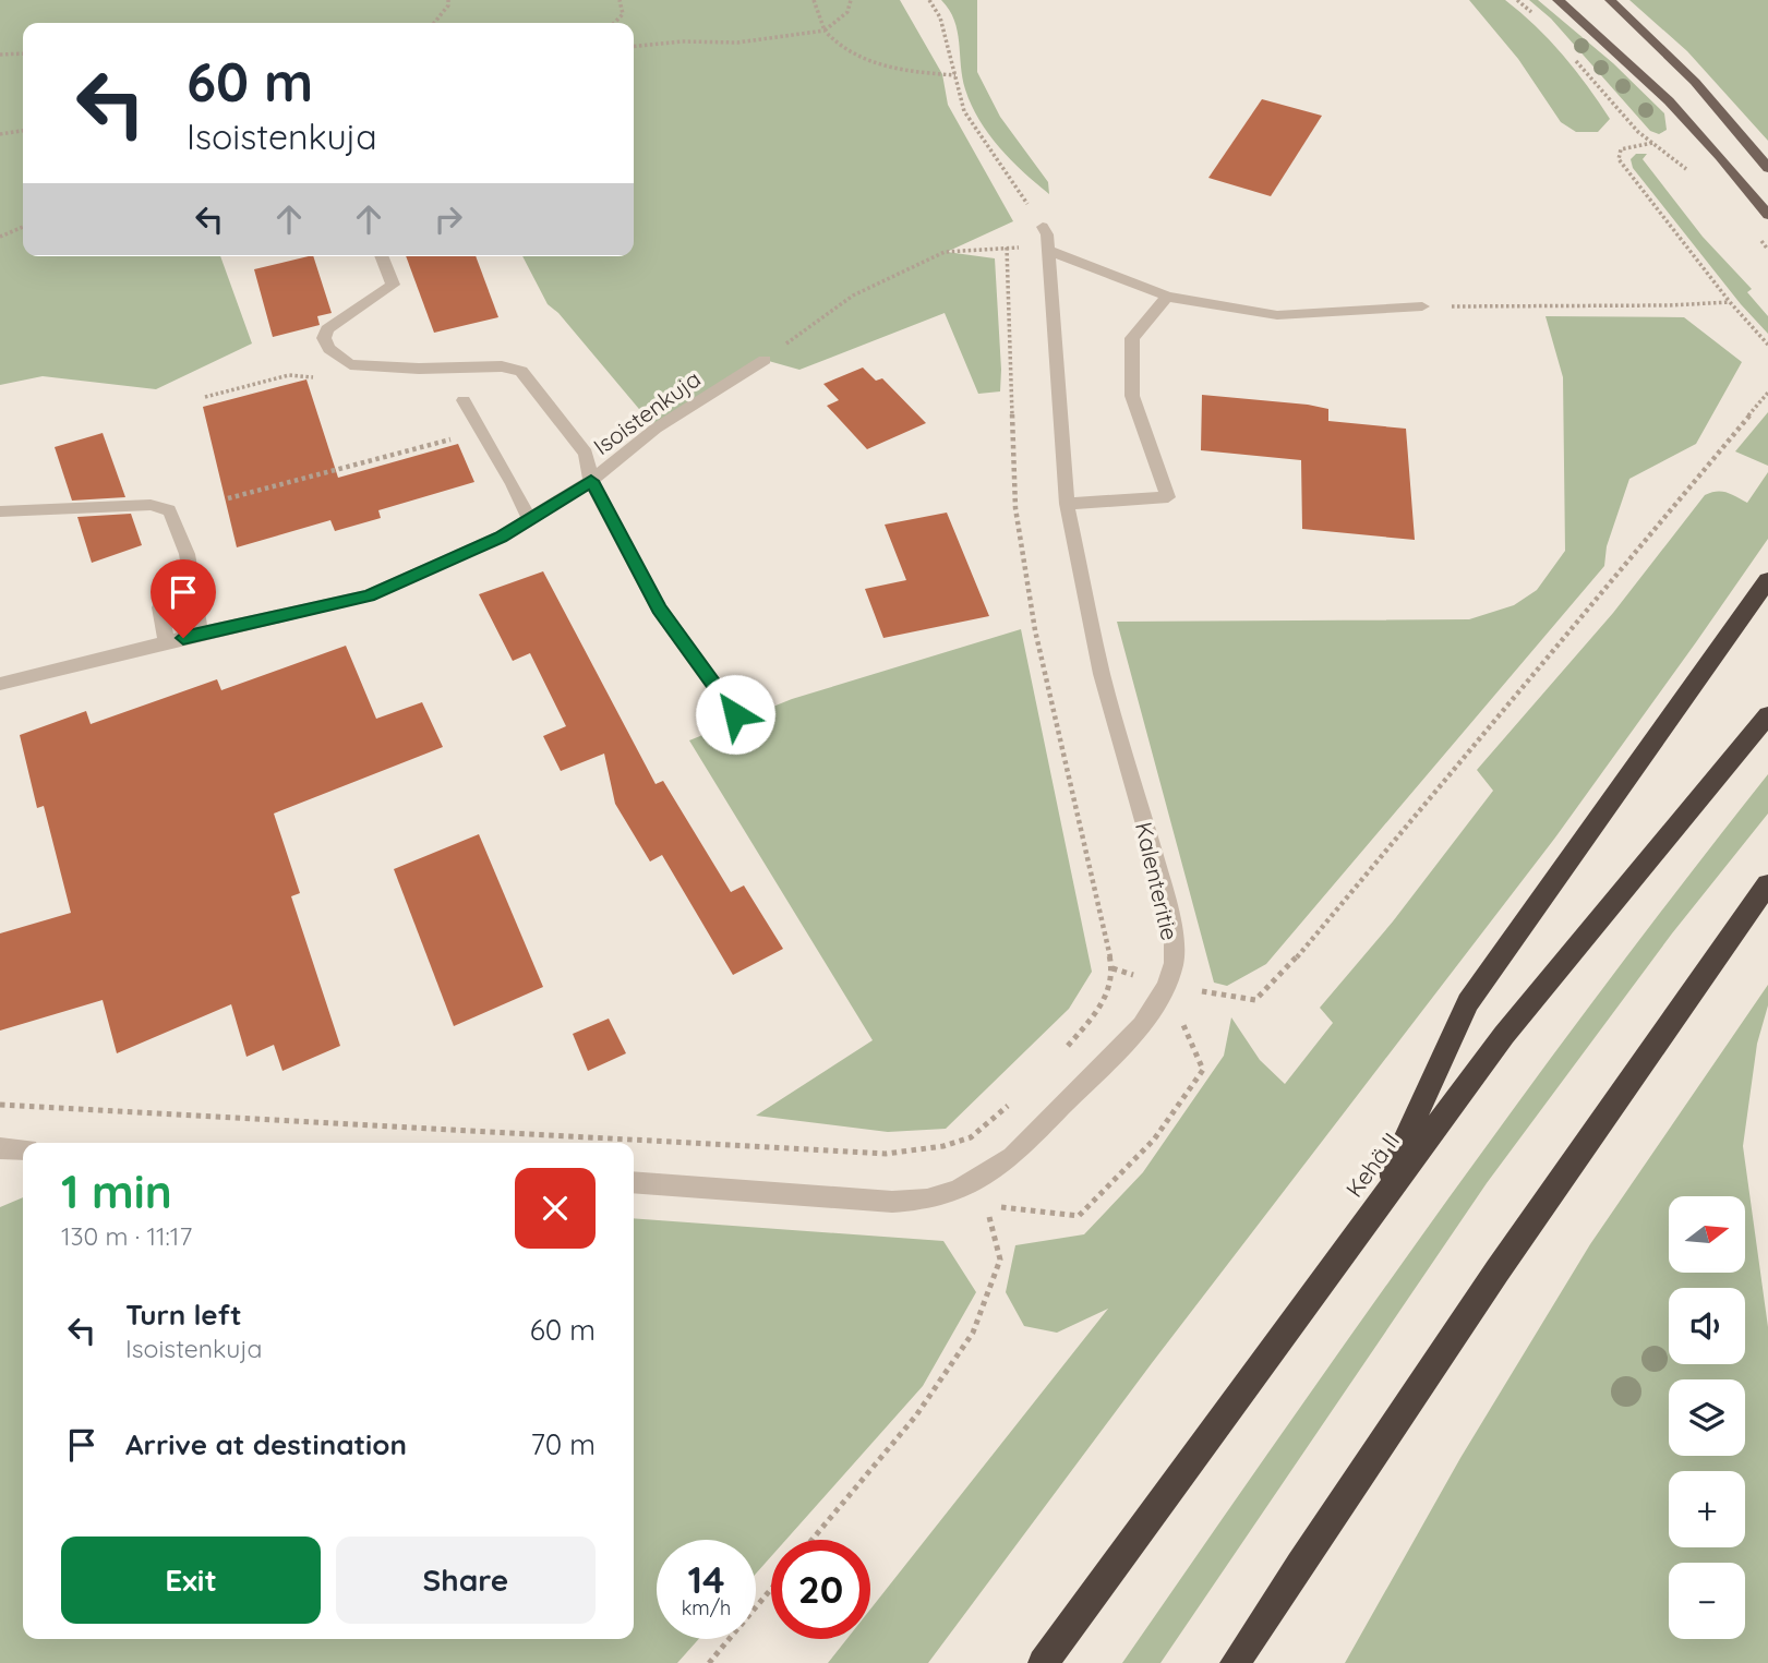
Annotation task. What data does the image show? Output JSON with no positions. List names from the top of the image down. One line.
{"streets":{"highway":["Kehä II"],"street":["Isoistenkuja","Kalenteritie"]},"north":"right","page":{"turn":["60 m","Isoistenkuja"],"heading":["1 min","130 m · 11:17"],"map_buttons":["+","−"],"list":[{"name":"Turn left","note":"Isoistenkuja","value":"60 m"},{"name":"Arrive at destination","value":"70 m"}],"buttons":["Exit","Share"],"speed":"14 km/h","limit":"20"}}
